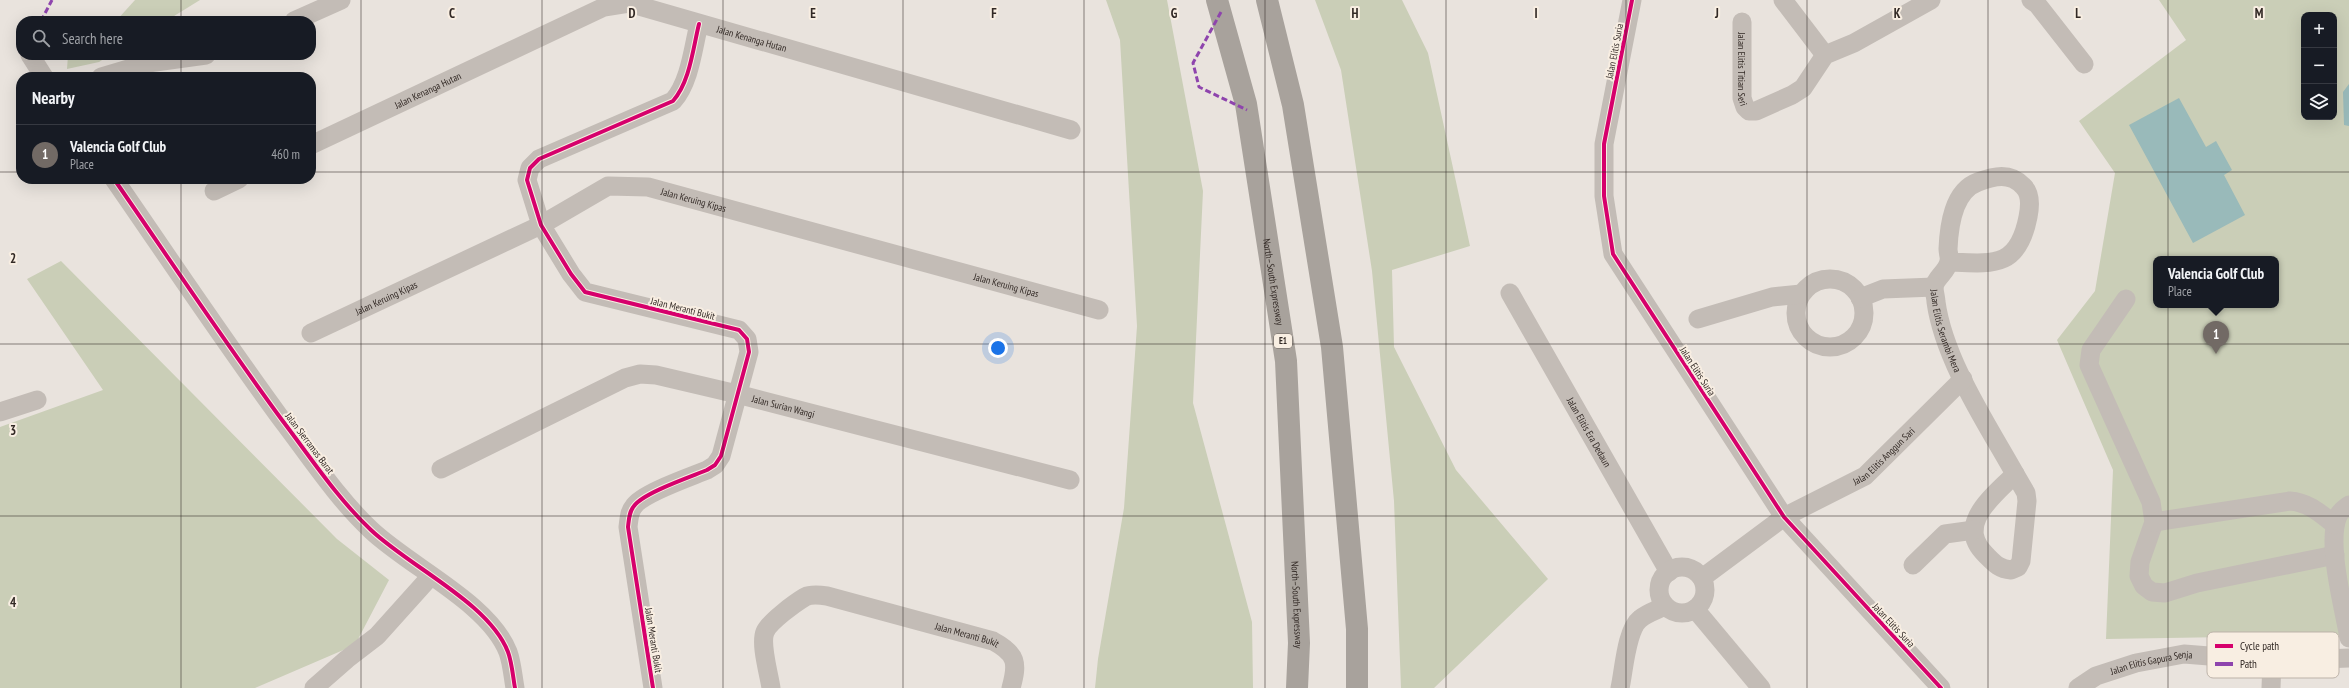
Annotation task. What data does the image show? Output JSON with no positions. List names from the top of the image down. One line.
{"streets":{"highway":["North–South Expressway","E1"],"street":["Jalan Kenanga Hutan","Jalan Elitis Suria","Jalan Elitis Titian Seri","Jalan Keruing Kipas","Jalan Meranti Bukit","Jalan Elitis Serambi Mera","Jalan Surian Wangi","Jalan Elitis Era Dedaun","Jalan Sierramas Barat","Jalan Elitis Anggun Sari","Jalan Elitis Gapura Senja"]},"crossings":[["Jalan Kenanga Hutan","Jalan Meranti Bukit"],["Jalan Elitis Suria","Jalan Elitis Anggun Sari"],["Jalan Keruing Kipas","Jalan Meranti Bukit"],["Jalan Meranti Bukit","Jalan Surian Wangi"],["Jalan Elitis Serambi Mera","Jalan Elitis Anggun Sari"],["Jalan Elitis Era Dedaun","Jalan Elitis Anggun Sari"]],"legend":["Cycle path","Path"],"page":{"map_buttons":["+","−"],"search":"Search here","heading":"Nearby","list":[{"mark":"1","name":"Valencia Golf Club","note":"Place","value":"460 m"}],"popup":["Valencia Golf Club","Place"],"pins":"1"},"grid":{"columns":["C","D","E","F","G","H","I","J","K","L","M"],"rows":["2","3","4"]}}
